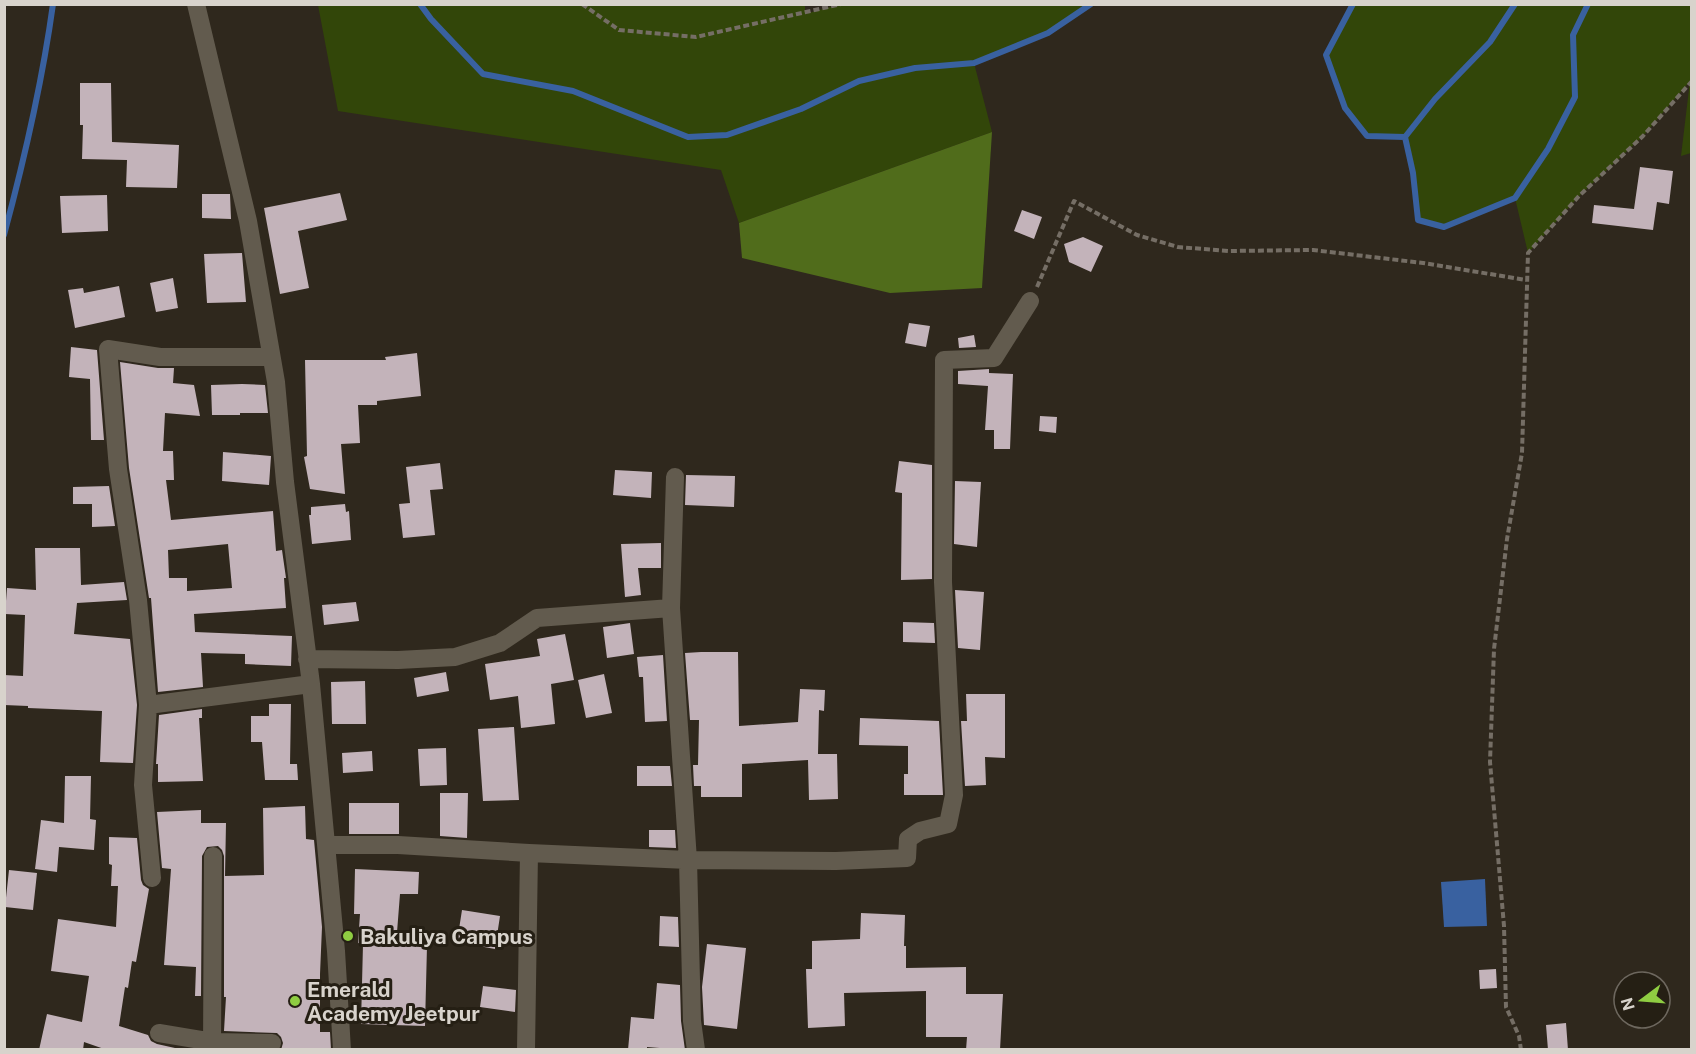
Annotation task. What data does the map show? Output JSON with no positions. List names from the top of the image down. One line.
{"places":["Bakuliya Campus","Emerald Academy Jeetpur"],"north":"left"}
